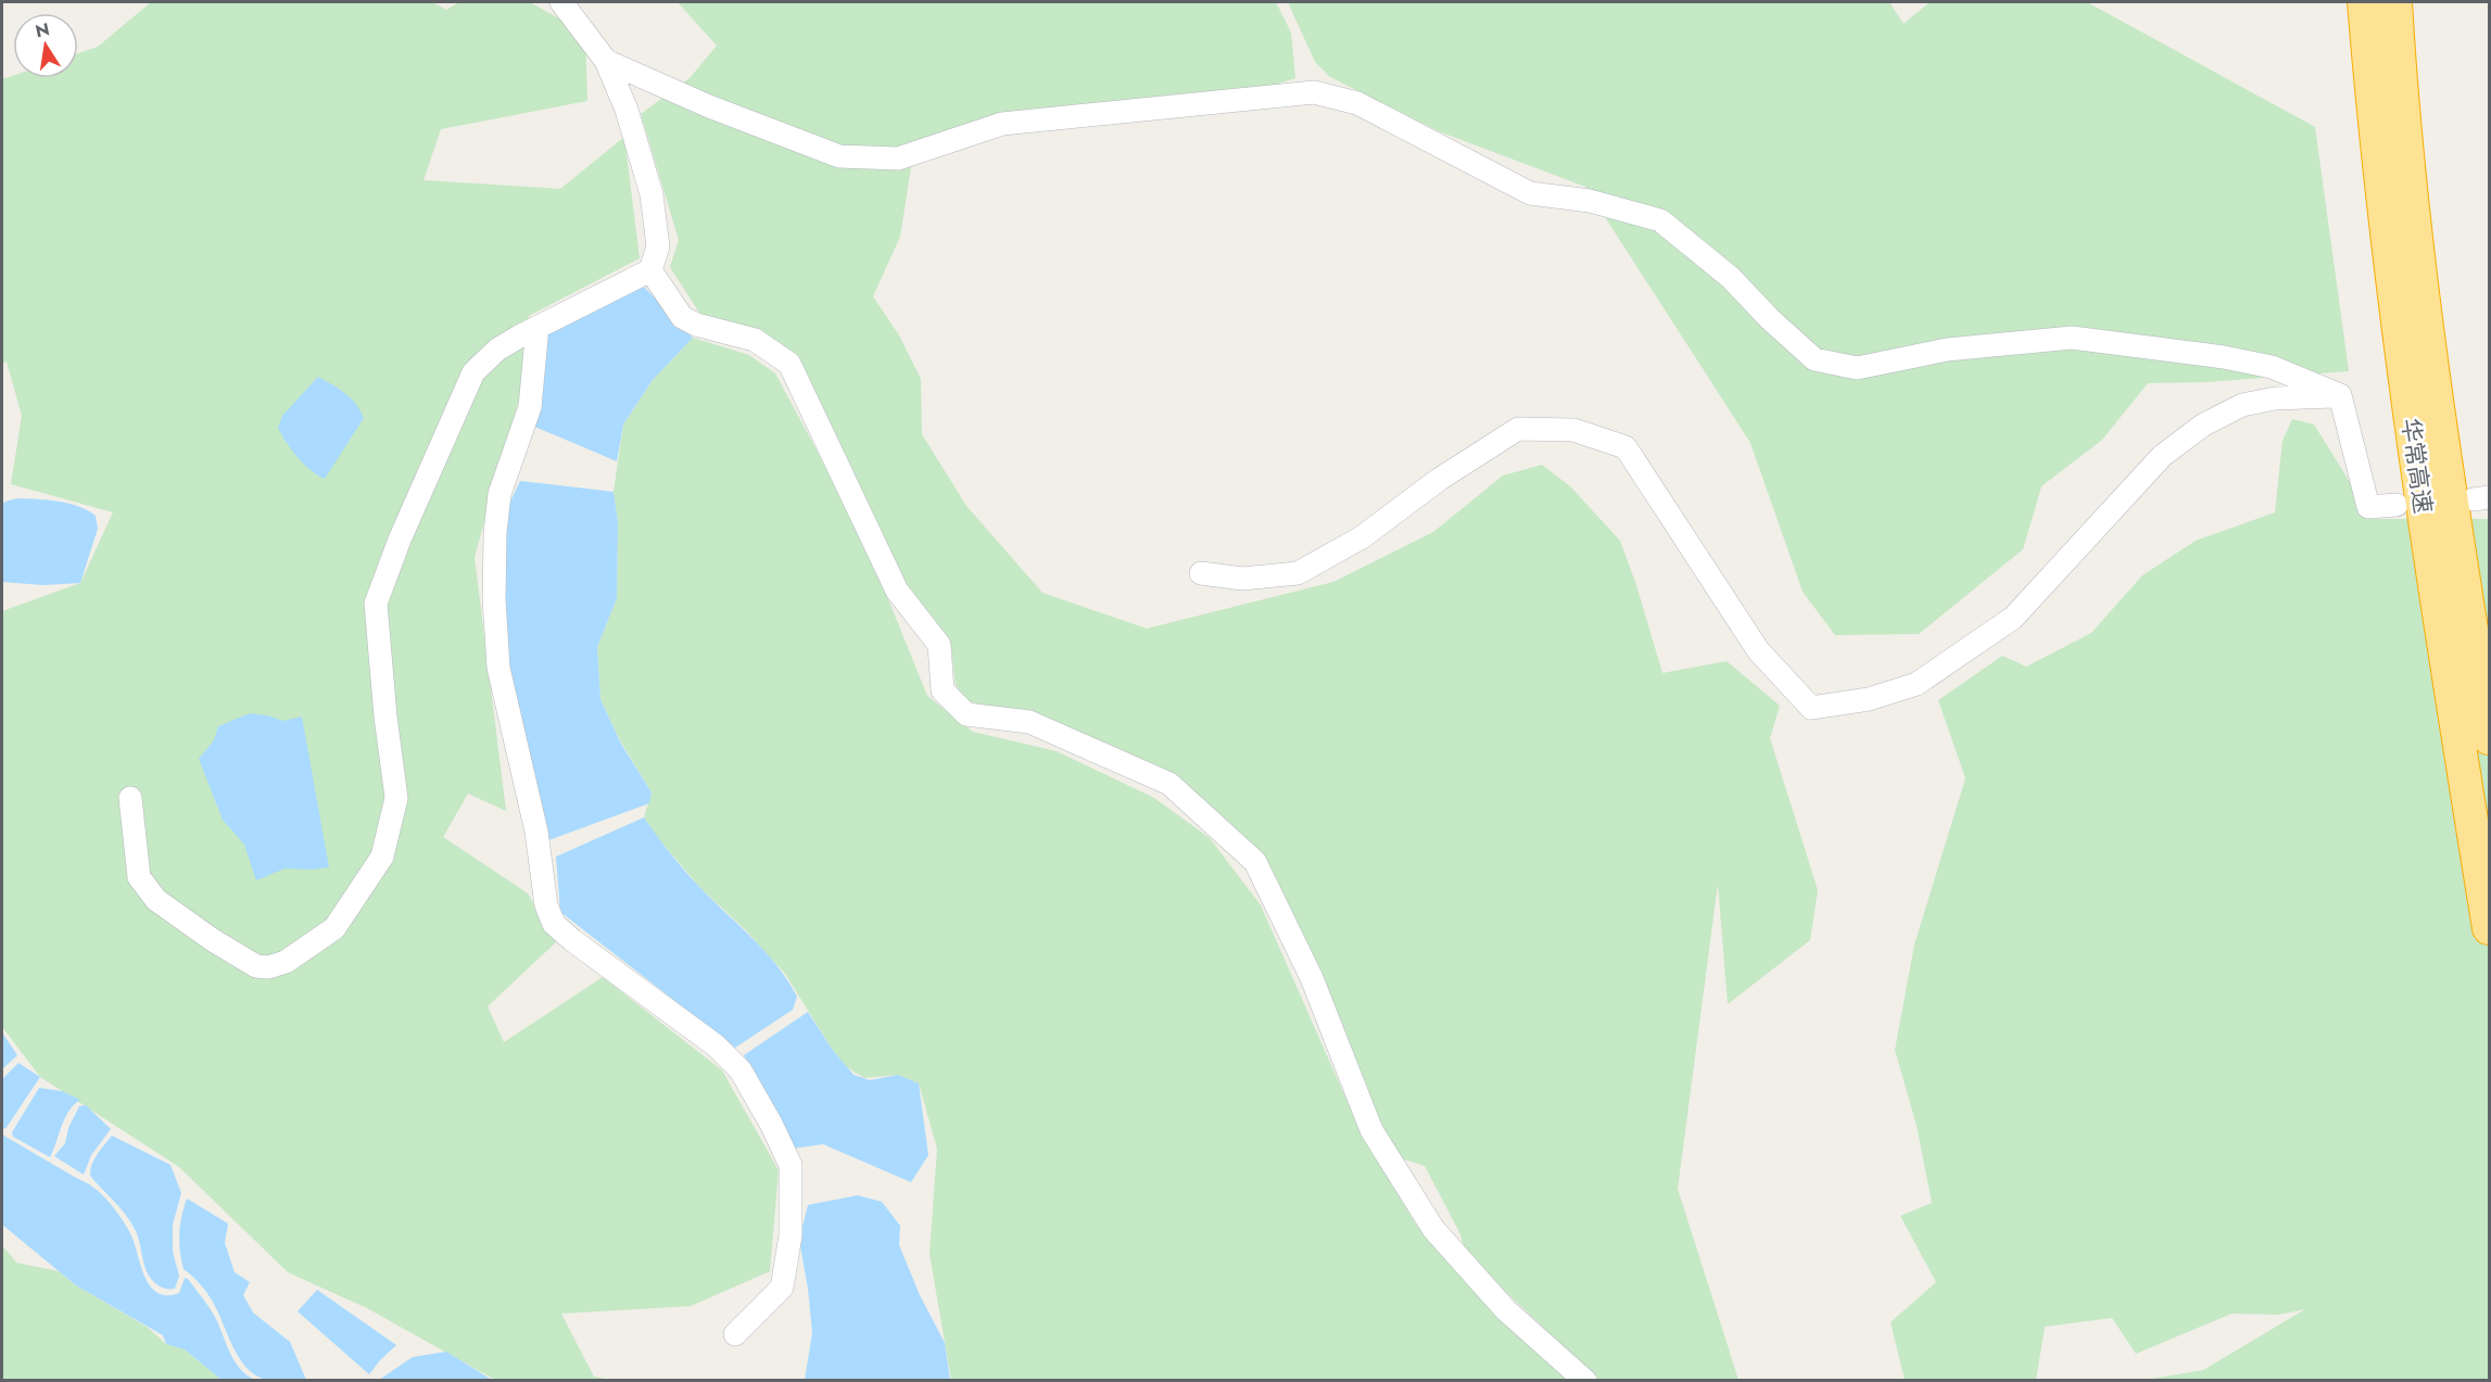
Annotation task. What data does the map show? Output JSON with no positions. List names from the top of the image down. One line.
{"streets":{"highway":["华常高速"]},"north":"top"}
